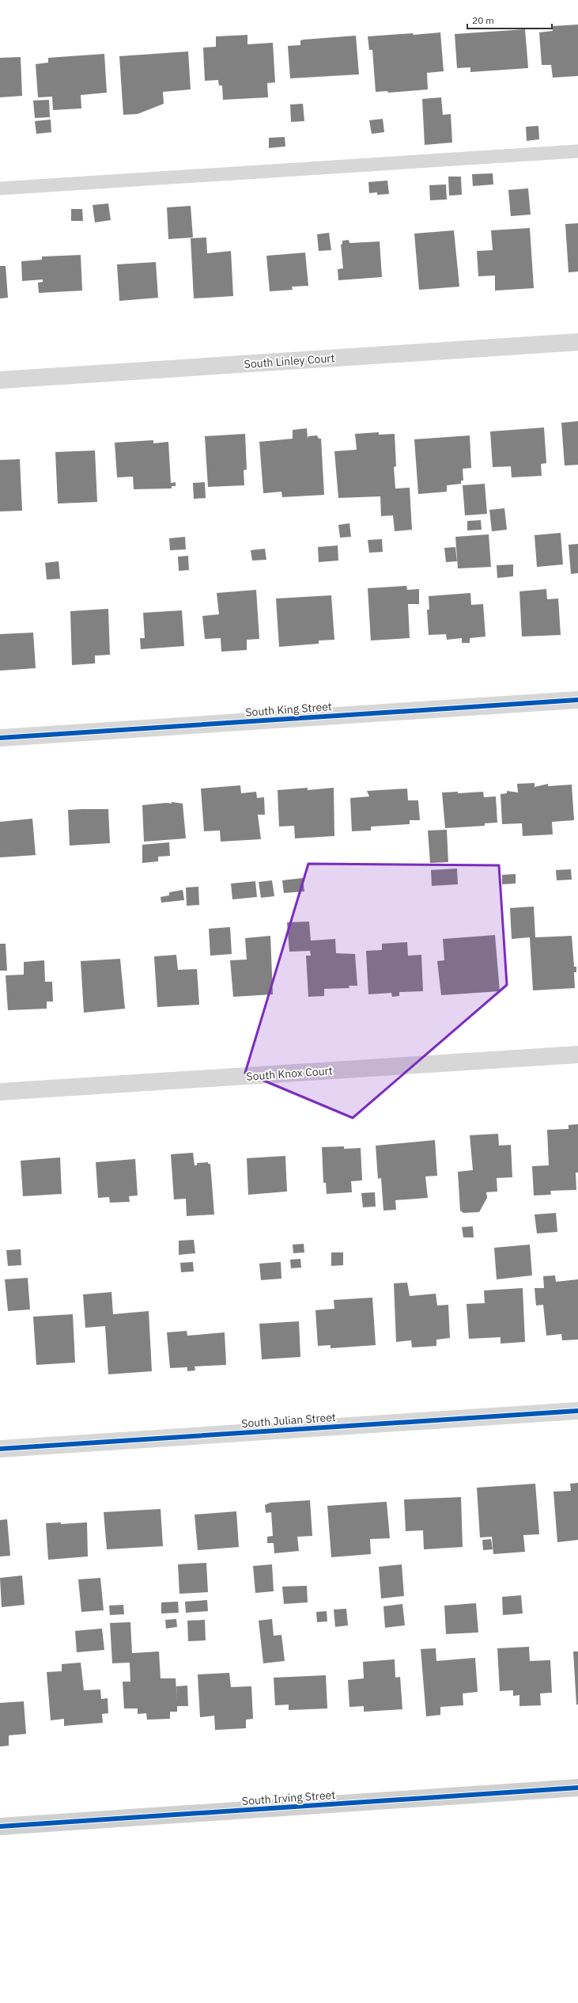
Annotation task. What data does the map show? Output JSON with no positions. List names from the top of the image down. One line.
{"streets":{"street":["South Linley Court","South King Street","South Knox Court","South Julian Street","South Irving Street"]},"scale_bar":"20 m"}
